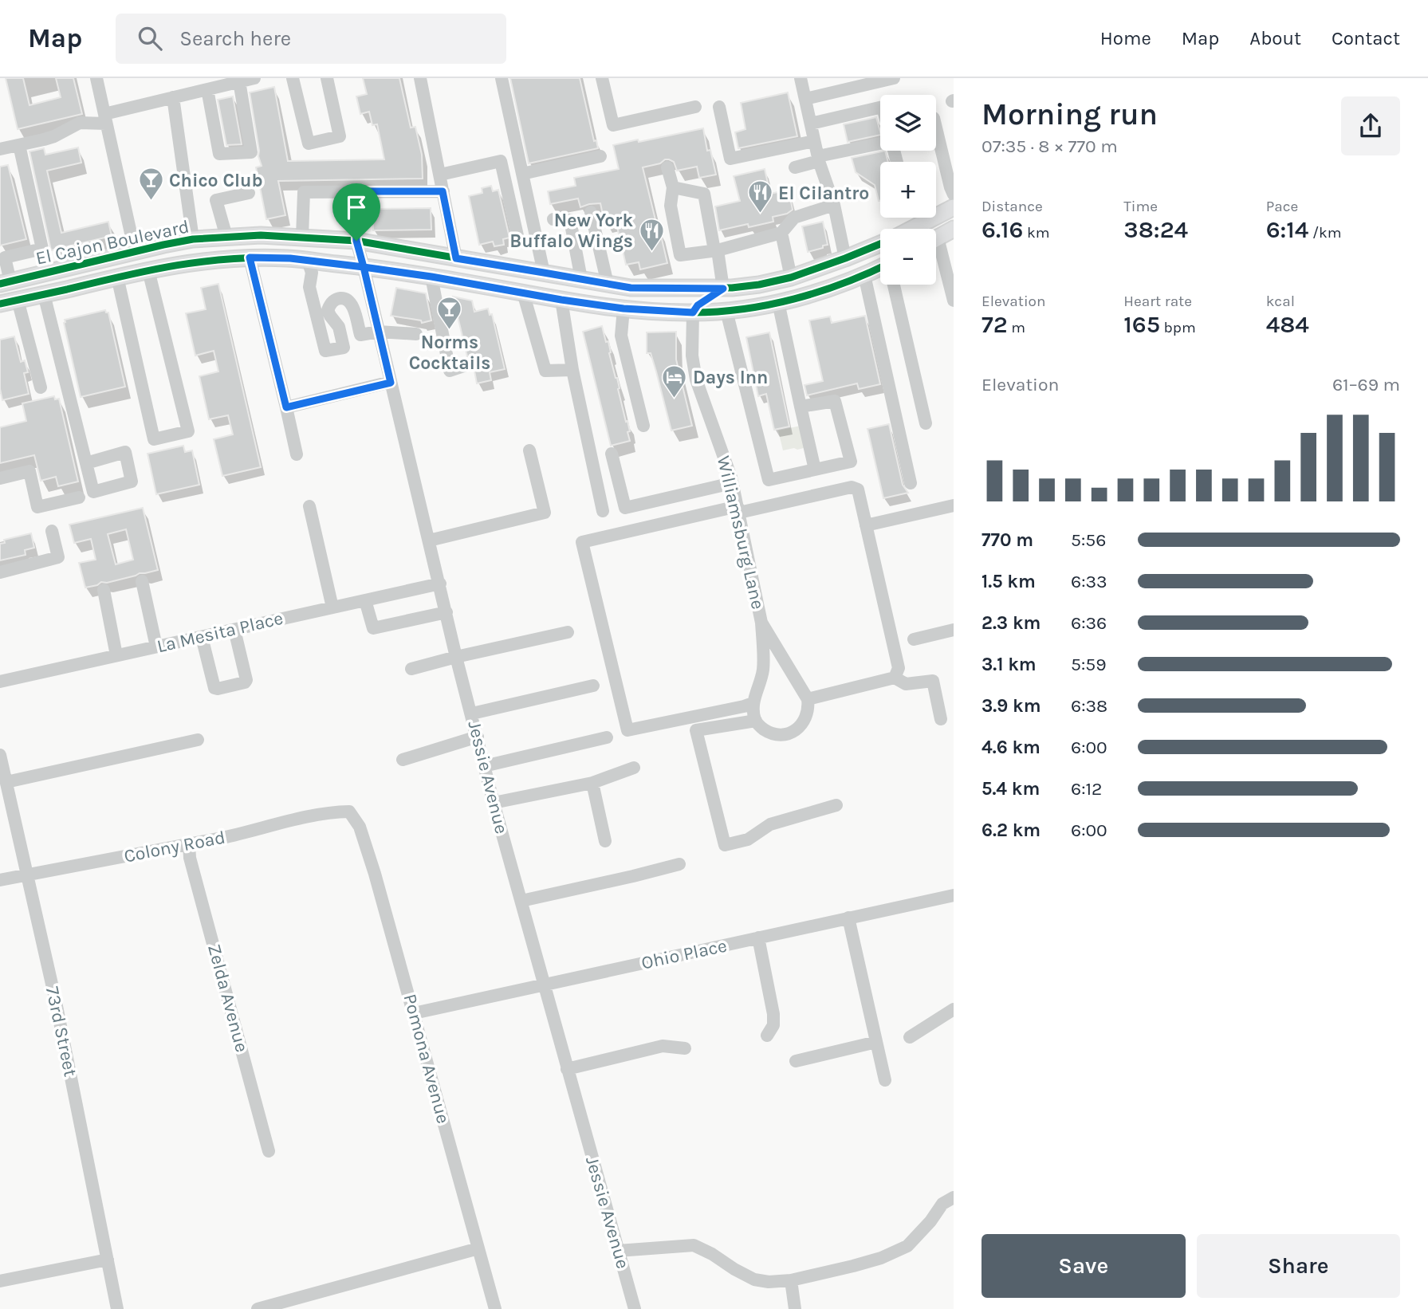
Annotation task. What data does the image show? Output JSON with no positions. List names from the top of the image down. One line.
{"streets":{"main road":["El Cajon Boulevard"],"street":["Williamsburg Lane","La Mesita Place","Jessie Avenue","Colony Road","Ohio Place","Zelda Avenue","73rd Street","Pomona Avenue"]},"crossings":[["El Cajon Boulevard","Williamsburg Lane"],["El Cajon Boulevard","Jessie Avenue"],["La Mesita Place","Jessie Avenue"],["Jessie Avenue","Ohio Place"],["Colony Road","Zelda Avenue"],["Colony Road","73rd Street"],["Colony Road","Pomona Avenue"],["Ohio Place","Pomona Avenue"]],"places":{"bar":["Chico Club","Norms Cocktails"],"restaurant":["El Cilantro","New York Buffalo Wings"],"hotel":["Days Inn"]},"page":{"header":"Map","search":"Search here","nav":["Home","Map","About","Contact"],"heading":["Morning run","07:35 · 8 × 770 m"],"map_buttons":["+","−"],"stats":[["Distance","6.16 km"],["Time","38:24"],["Pace","6:14 /km"],["Elevation","72 m"],["Heart rate","165 bpm"],["kcal","484"]],"chart":["Elevation","61–69 m"],"list":[{"name":"770 m","note":"5:56"},{"name":"1.5 km","note":"6:33"},{"name":"2.3 km","note":"6:36"},{"name":"3.1 km","note":"5:59"},{"name":"3.9 km","note":"6:38"},{"name":"4.6 km","note":"6:00"},{"name":"5.4 km","note":"6:12"},{"name":"6.2 km","note":"6:00"}],"buttons":["Save","Share"]}}
